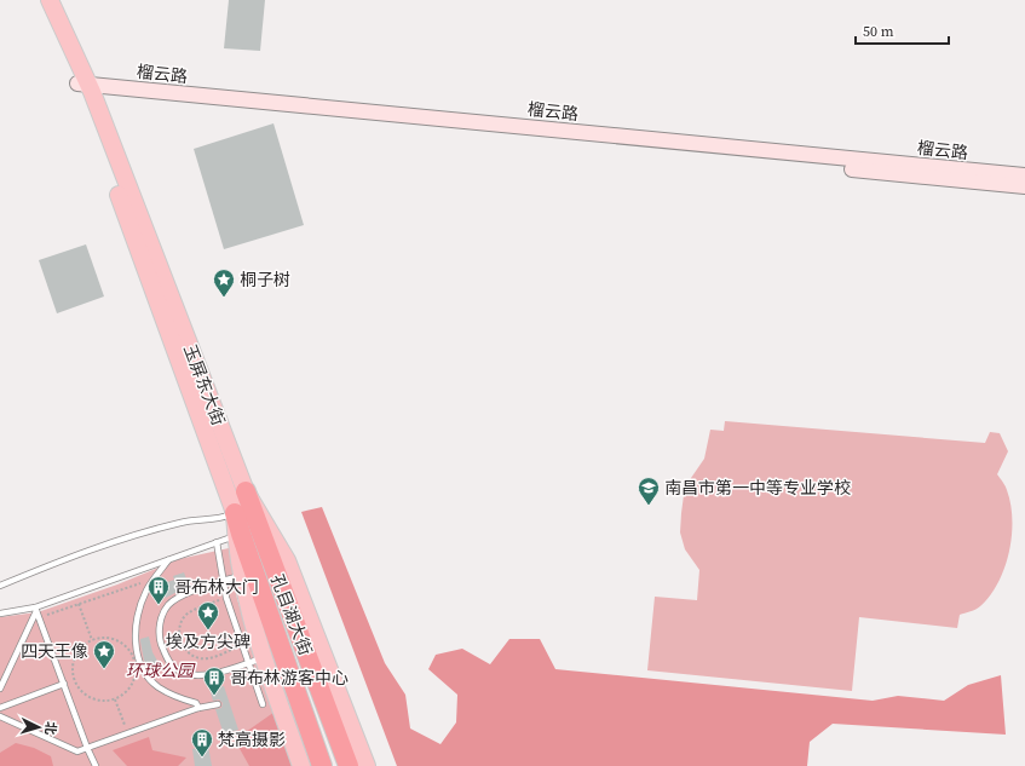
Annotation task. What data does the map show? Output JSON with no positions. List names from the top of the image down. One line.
{"streets":{"highway":["孔目湖大街"],"main road":["玉屏东大街"],"street":["榴云路"]},"crossings":[["榴云路","玉屏东大街"],["玉屏东大街","孔目湖大街"]],"parks":["环球公园"],"places":{"place":["桐子树","埃及方尖碑","四天王像"],"school or university":["南昌市第一中等专业学校"],"building":["哥布林大门","哥布林游客中心","梵高摄影"]},"scale_bar":"50 m","north":"right"}
